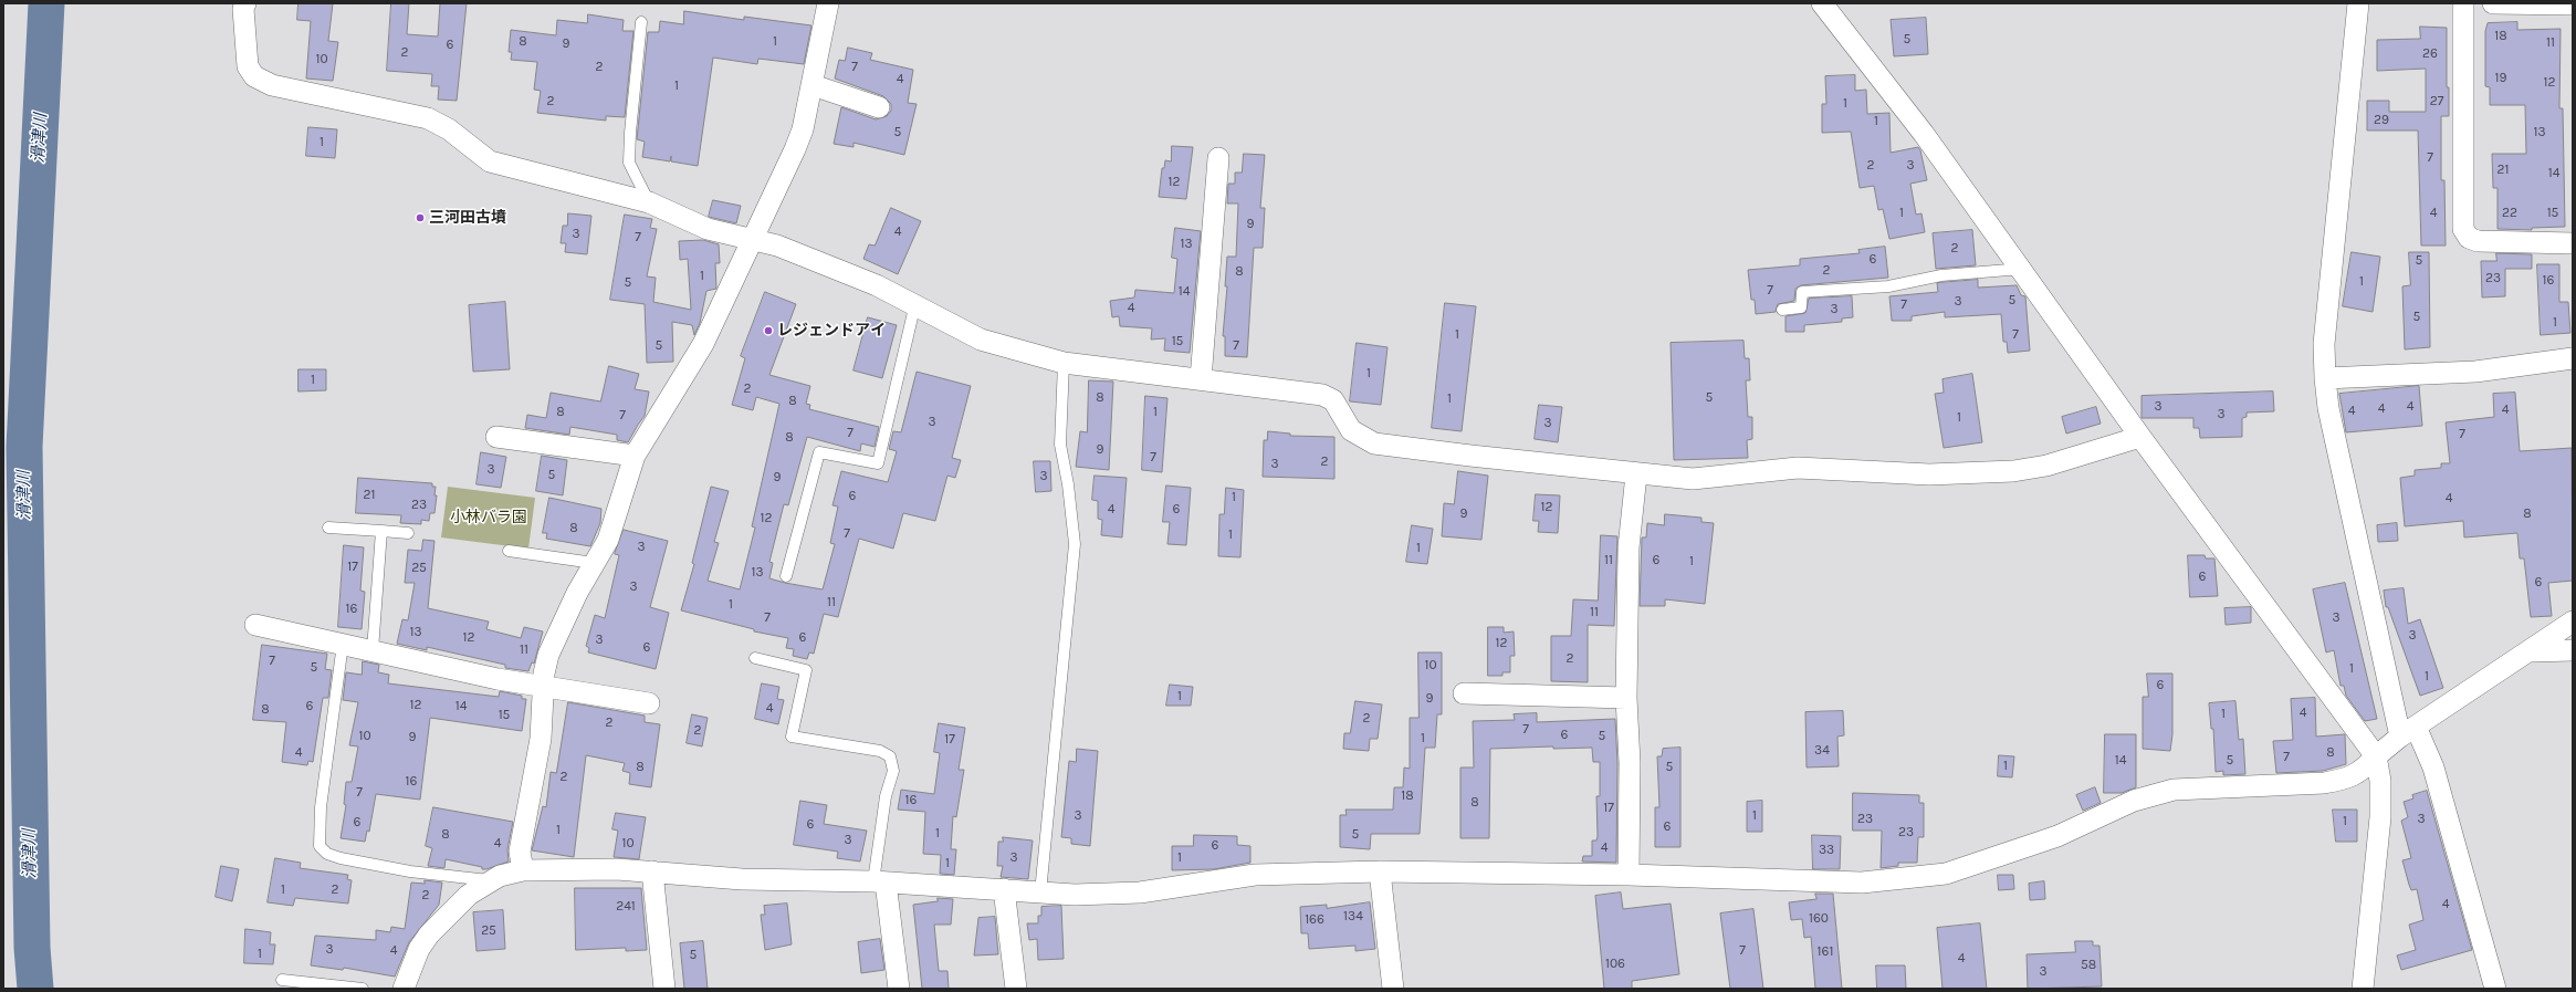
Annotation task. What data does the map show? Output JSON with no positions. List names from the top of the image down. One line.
{"water":["滑津川"],"parks":["小林バラ園"],"places":["三河田古墳","レジェンドアイ"],"house_numbers":["18","5","8","1","11","9","6","2","26","10","2","7","19","4","12","1","2","27","1","29","1","5","13","1","7","2","3","21","14","12","1","4","22","15","9","4","3","7","13","2","6","5","2","8","1","23","16","1","5","7","14","5","3","7","4","3","5","1","1","7","15","5","7","1","1","2","8","5","1","8","3","4","4","4","4","8","1","3","7","1","3","3","7","7","8","9","7","2","3","3","5","3","9","21","6","1","4","23","12","4","6","9","8","12","8","7","1","3","1","11","6","1","17","25","13","6","6","3","11","1","16","11","7","3","13","3","12","6","3","12","6","11","2","7","10","5","1","1","6","1","9","12","6","14","4","8","4","1","15","2","2","7","2","6","10","5","9","1","17","34","4","8","7","14","5","1","8","5","2","16","7","18","16","8","17","3","1","23","3","1","6","6","6","1","23","1","8","5","3","4","10","6","4","33","3","1","1","1","2","2","4","241","134","160","166","25","3","4","7","161","1","5","4","106","58","3"]}
